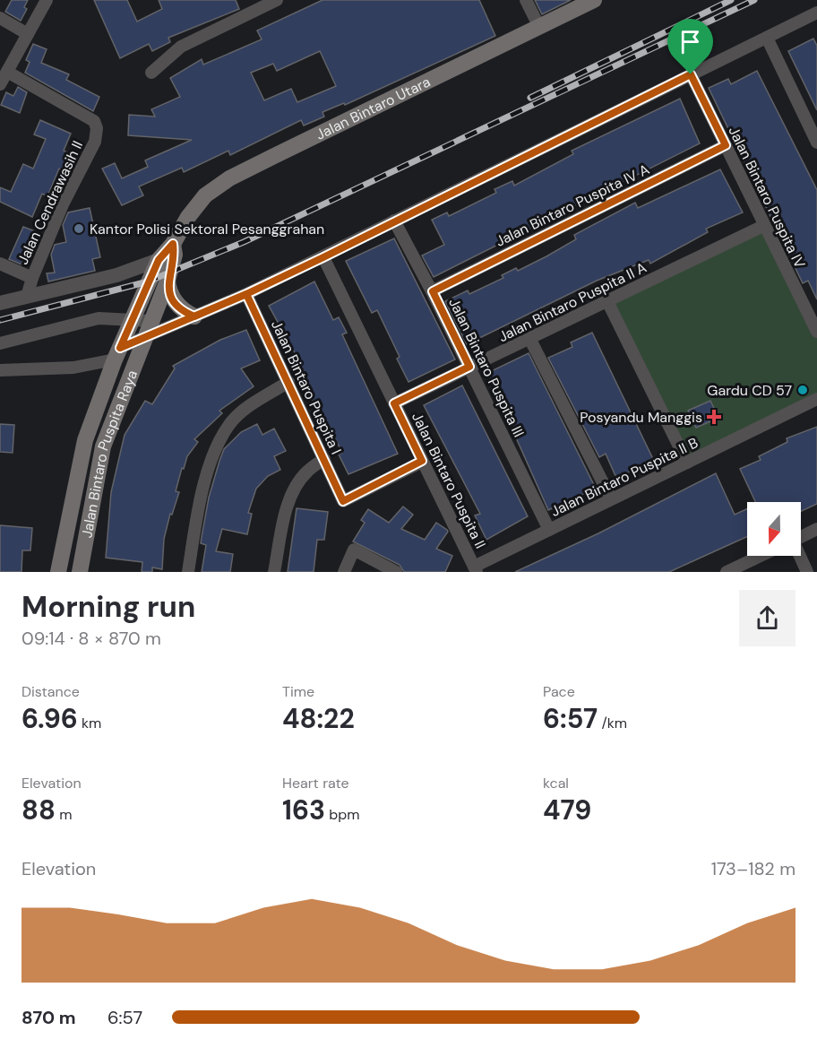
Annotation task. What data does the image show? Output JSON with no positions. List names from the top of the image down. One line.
{"streets":{"main road":["Jalan Bintaro Utara","Jalan Bintaro Puspita Raya"],"street":["Jalan Bintaro Puspita IV","Jalan Cendrawasih II","Jalan Bintaro Puspita IV A","Jalan Bintaro Puspita II A","Jalan Bintaro Puspita III","Jalan Bintaro Puspita I","Jalan Bintaro Puspita II B","Jalan Bintaro Puspita II"]},"crossings":[["Jalan Bintaro Utara","Jalan Bintaro Puspita Raya"],["Jalan Bintaro Puspita IV","Jalan Bintaro Puspita IV A"],["Jalan Bintaro Puspita IV","Jalan Bintaro Puspita II A"],["Jalan Bintaro Puspita IV","Jalan Bintaro Puspita Raya"],["Jalan Bintaro Puspita IV A","Jalan Bintaro Puspita III"],["Jalan Bintaro Puspita II A","Jalan Bintaro Puspita III"],["Jalan Bintaro Puspita II A","Jalan Bintaro Puspita II"],["Jalan Bintaro Puspita III","Jalan Bintaro Puspita Raya"],["Jalan Bintaro Puspita III","Jalan Bintaro Puspita II B"],["Jalan Bintaro Puspita I","Jalan Bintaro Puspita Raya"],["Jalan Bintaro Puspita I","Jalan Bintaro Puspita II"],["Jalan Bintaro Puspita Raya","Jalan Bintaro Puspita II"],["Jalan Bintaro Puspita II B","Jalan Bintaro Puspita II"]],"places":{"other":["Kantor Polisi Sektoral Pesanggrahan","Gardu CD 57"],"health":["Posyandu Manggis"]},"north":"bottom","page":{"heading":["Morning run","09:14 · 8 × 870 m"],"stats":[["Distance","6.96 km"],["Time","48:22"],["Pace","6:57 /km"],["Elevation","88 m"],["Heart rate","163 bpm"],["kcal","479"]],"chart":["Elevation","173–182 m"],"list":[{"name":"870 m","note":"6:57"}]}}
